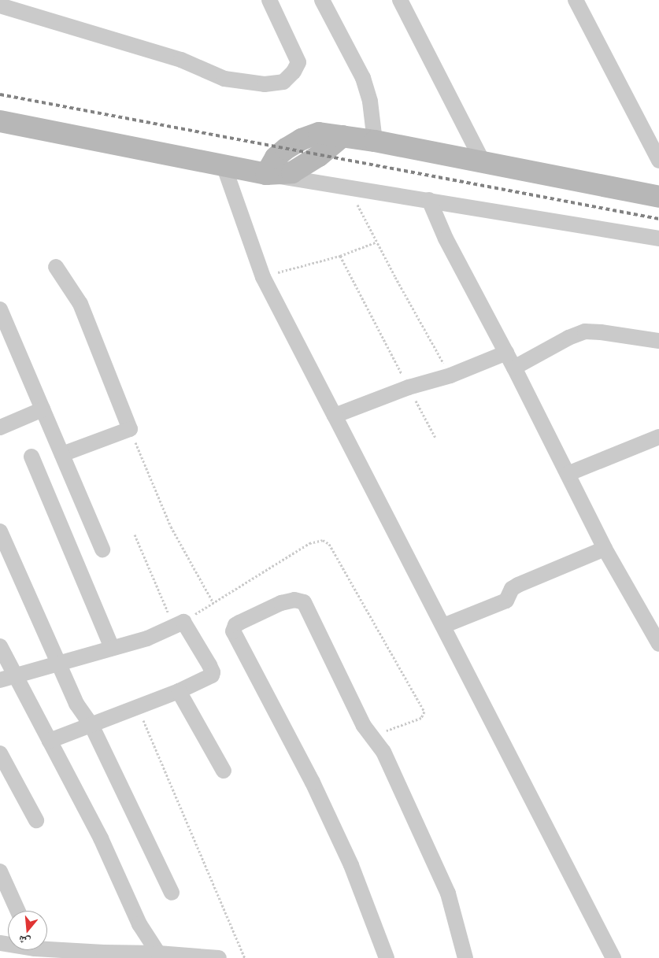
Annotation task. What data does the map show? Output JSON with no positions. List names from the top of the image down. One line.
{"north":"bottom"}
